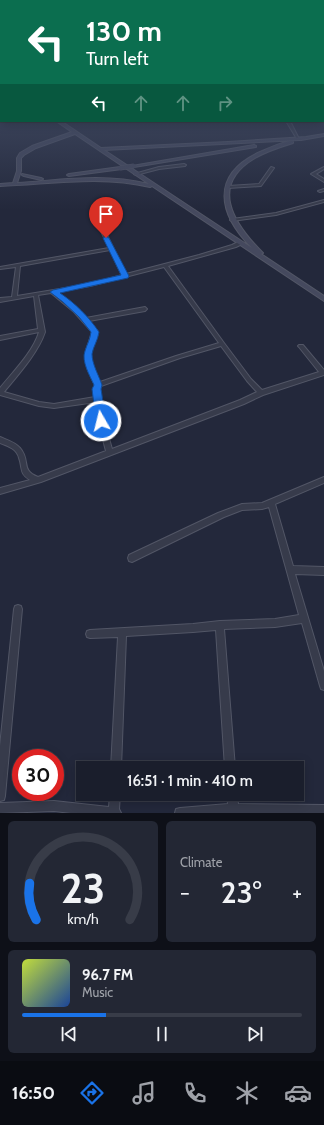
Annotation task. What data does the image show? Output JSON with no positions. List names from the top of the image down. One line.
{"page":{"turn":["130 m","Turn left"],"limit":"30","trip":"16:51 · 1 min · 410 m","tile":"Climate","heat":["−","23°","+"],"song":["96.7 FM","Music"],"tabs":"16:50","gauge":["23","km/h"]}}
